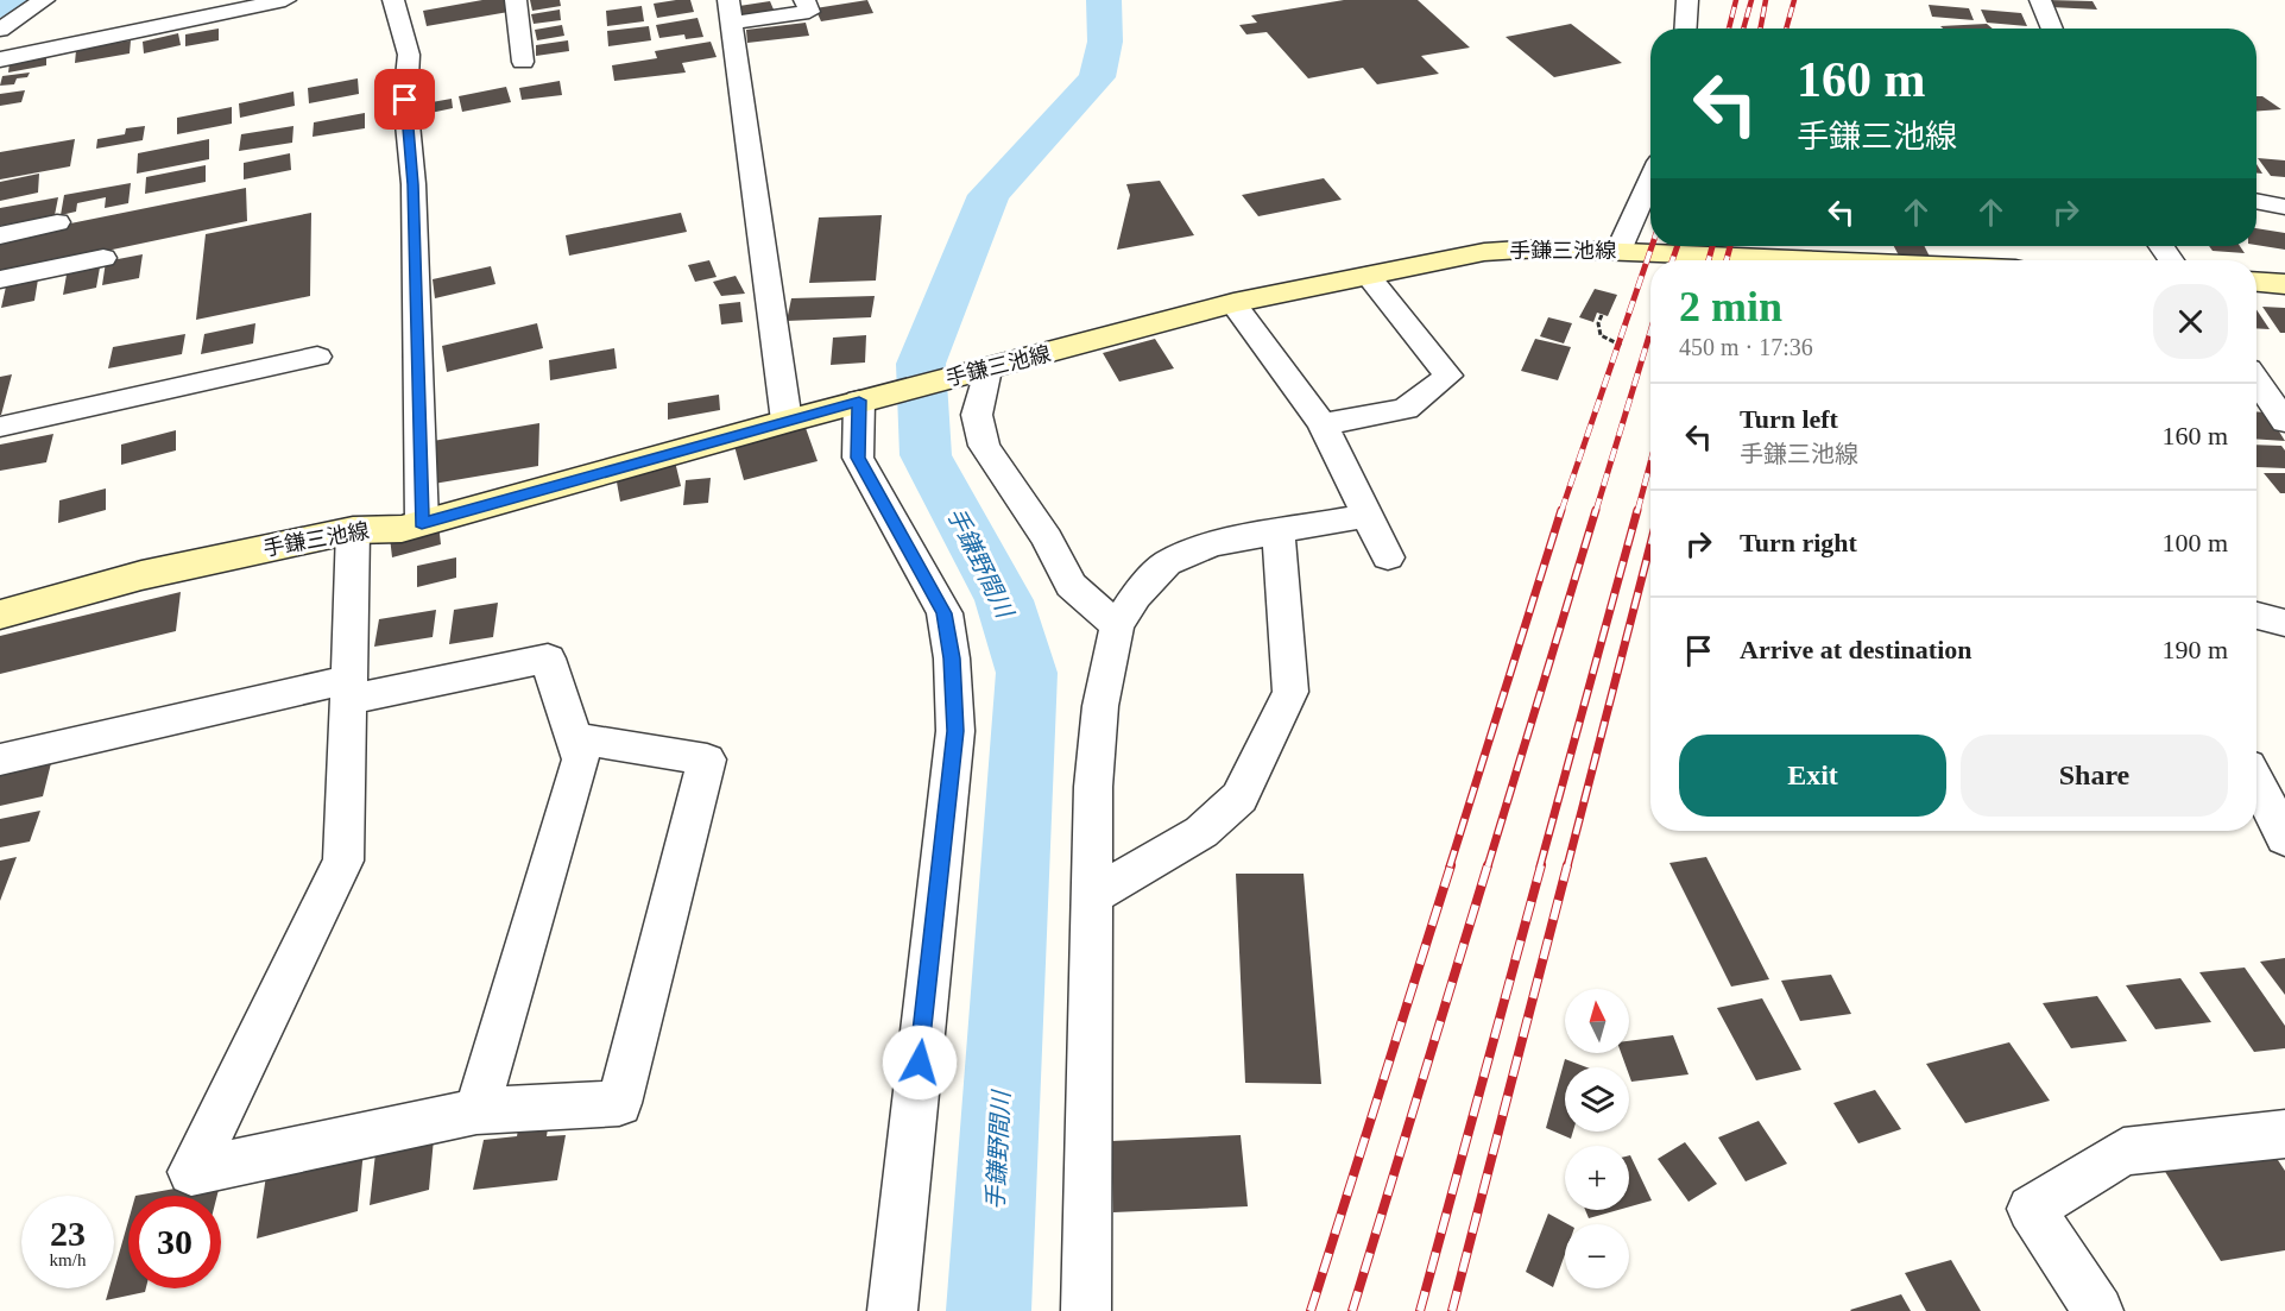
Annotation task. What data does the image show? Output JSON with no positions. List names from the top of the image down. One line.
{"streets":{"main road":["手鎌三池線"]},"water":["手鎌野間川"],"north":"top","page":{"turn":["160 m","手鎌三池線"],"heading":["2 min","450 m · 17:36"],"list":[{"name":"Turn left","note":"手鎌三池線","value":"160 m"},{"name":"Turn right","value":"100 m"},{"name":"Arrive at destination","value":"190 m"}],"buttons":["Exit","Share"],"map_buttons":["+","−"],"speed":"23 km/h","limit":"30"}}
